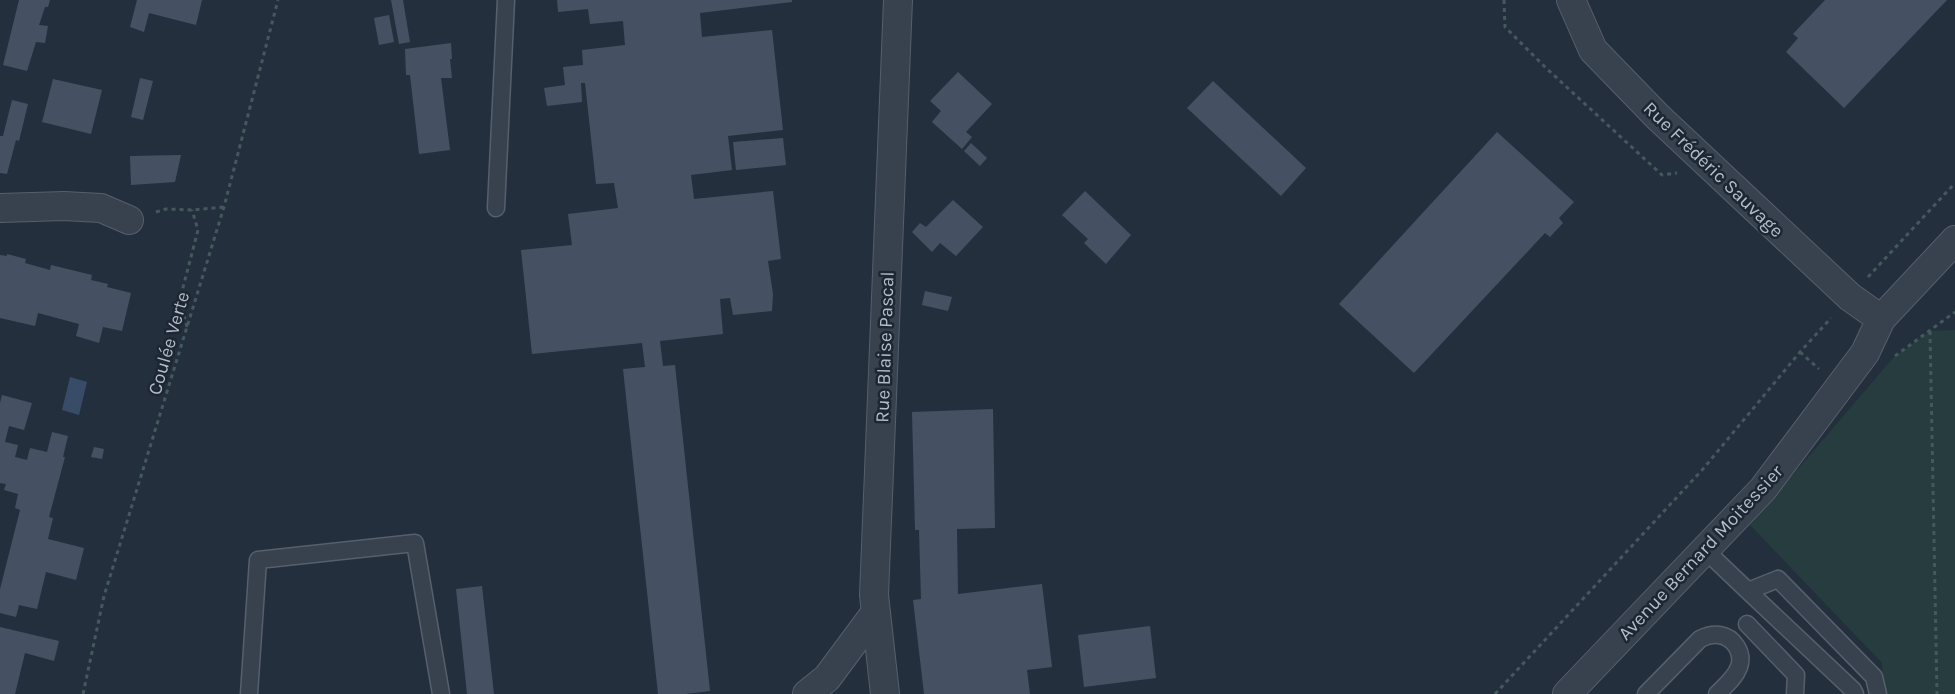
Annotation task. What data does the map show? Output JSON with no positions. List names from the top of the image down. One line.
{"streets":{"street":["Rue Frédéric Sauvage","Rue Blaise Pascal","Avenue Bernard Moitessier"],"path":["Coulée Verte"]},"crossings":[["Rue Frédéric Sauvage","Avenue Bernard Moitessier"]]}
